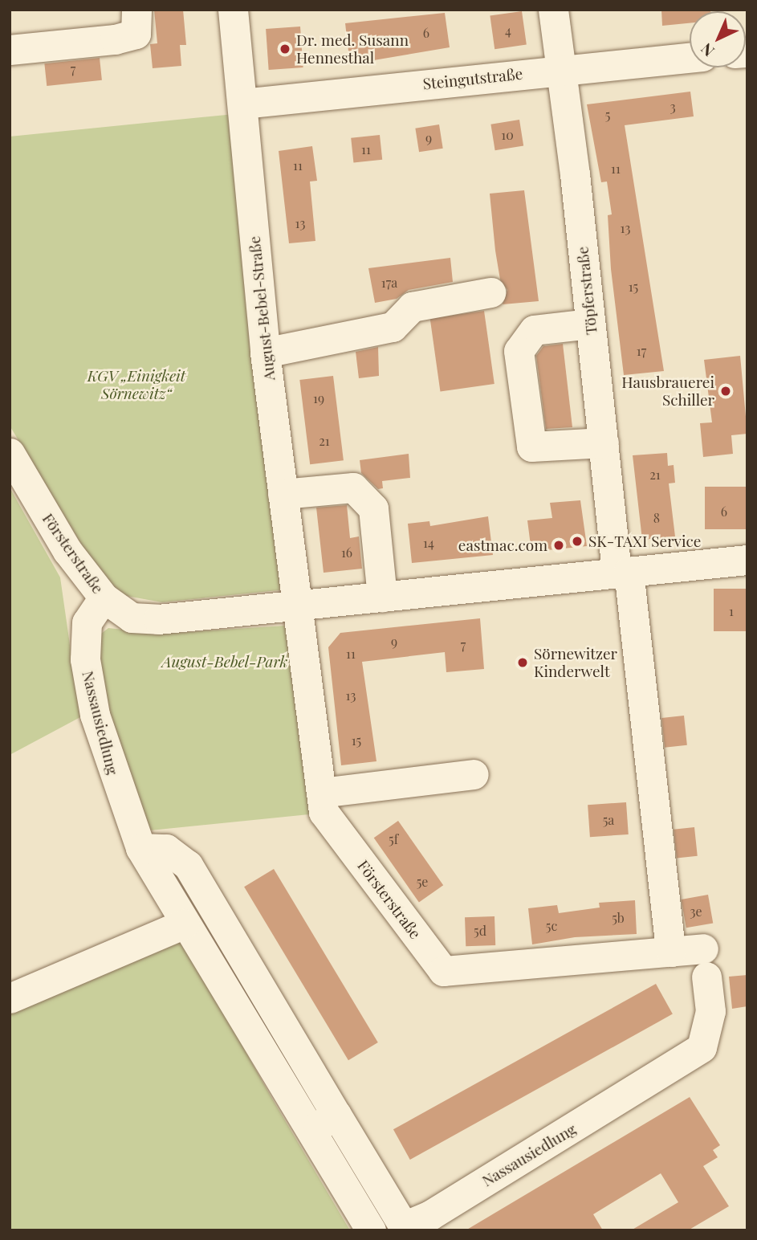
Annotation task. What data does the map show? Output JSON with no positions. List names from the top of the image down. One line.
{"streets":{"street":["Steingutstraße","Töpferstraße","August-Bebel-Straße","Försterstraße","Nassausiedlung"]},"crossings":[["Steingutstraße","Töpferstraße"],["Steingutstraße","August-Bebel-Straße"],["Töpferstraße","Försterstraße"],["August-Bebel-Straße","Försterstraße"],["Försterstraße","Nassausiedlung"]],"parks":["KGV „Einigkeit Sörnewitz“","August-Bebel-Park"],"places":["Dr. med. Susann Hennesthal","Hausbrauerei Schiller","SK-TAXI Service","eastmac.com","Sörnewitzer Kinderwelt"],"house_numbers":["4","6","7","3","5","10","9","11","11","11","13","13","17a","15","17","19","21","21","6","8","14","16","1","9","7","11","13","15","5a","5f","5e","3e","5b","5c","5d"],"north":"bottom left"}
